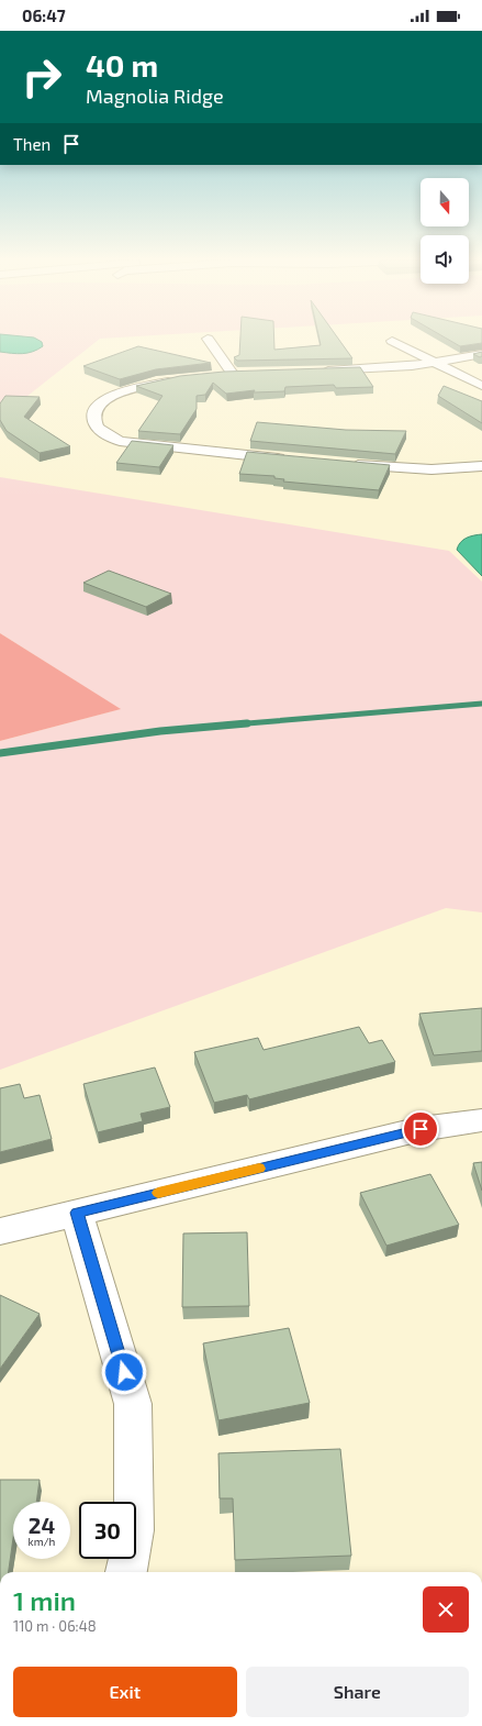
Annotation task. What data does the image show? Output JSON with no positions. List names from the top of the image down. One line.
{"north":"bottom","page":{"status":"06:47","turn":["40 m","Magnolia Ridge"],"then":"Then","speed":"24 km/h","limit":"30","heading":["1 min","110 m · 06:48"],"buttons":["Exit","Share"]}}
